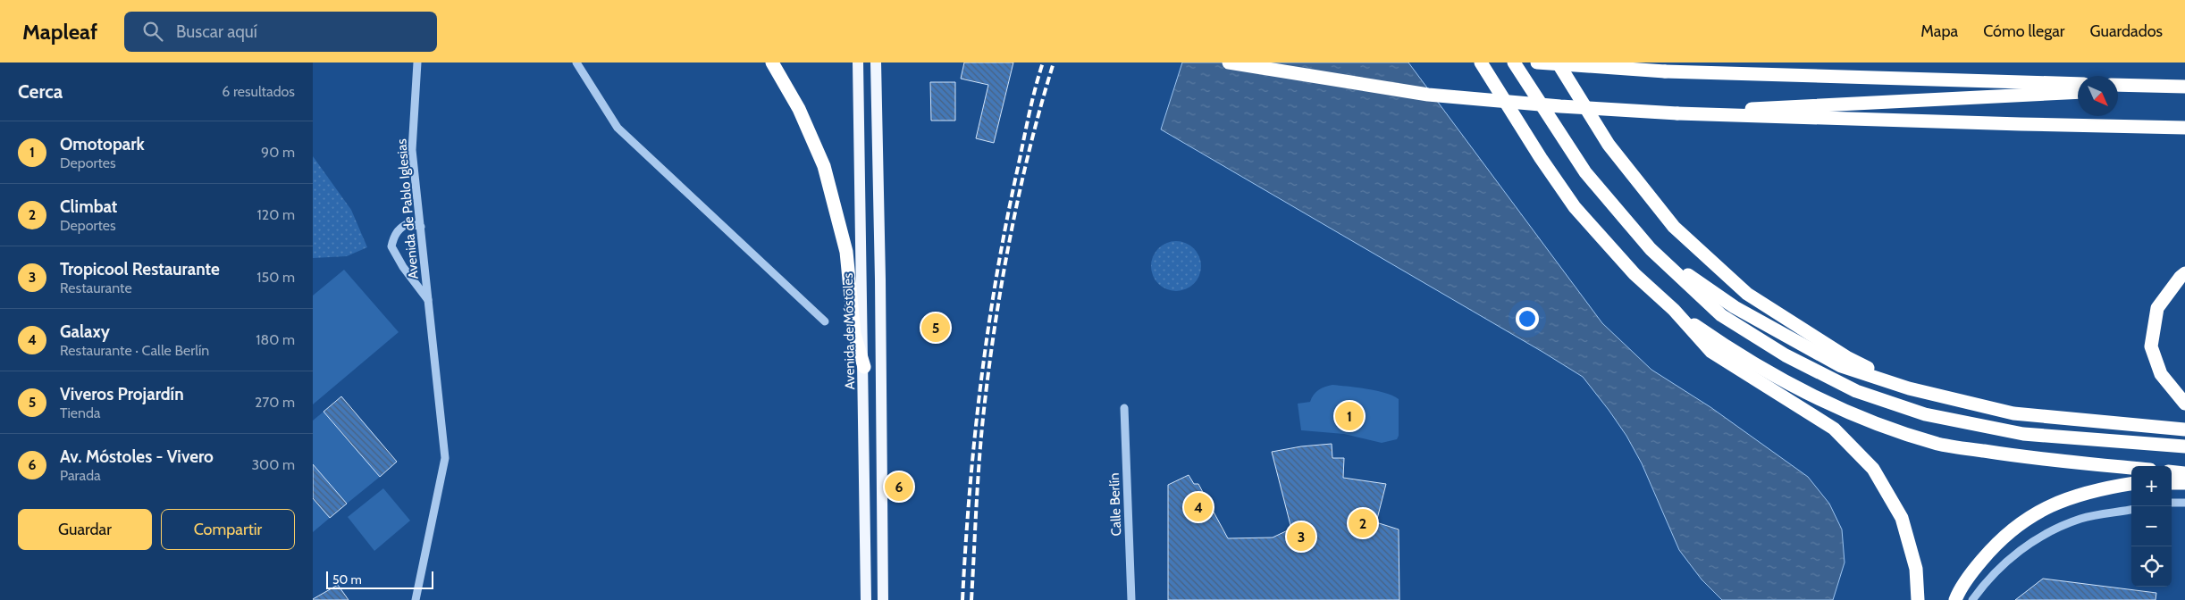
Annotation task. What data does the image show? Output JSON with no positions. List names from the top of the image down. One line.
{"streets":{"main road":["Avenida de Móstoles"],"street":["Avenida de Pablo Iglesias","Calle Berlín"]},"scale_bar":"50 m","north":"bottom right","page":{"header":"Mapleaf","search":"Buscar aquí","nav":["Mapa","Cómo llegar","Guardados"],"heading":["Cerca","6 resultados"],"list":[{"mark":"1","name":"Omotopark","note":"Deportes","value":"90 m"},{"mark":"2","name":"Climbat","note":"Deportes","value":"120 m"},{"mark":"3","name":"Tropicool Restaurante","note":"Restaurante","value":"150 m"},{"mark":"4","name":"Galaxy","note":"Restaurante · Calle Berlín","value":"180 m"},{"mark":"5","name":"Viveros Projardín","note":"Tienda","value":"270 m"},{"mark":"6","name":"Av. Móstoles - Vivero","note":"Parada","value":"300 m"}],"pins":["5","1","6","4","2","3"],"map_buttons":["+","−"],"buttons":["Guardar","Compartir"],"scale":"50 m"}}
